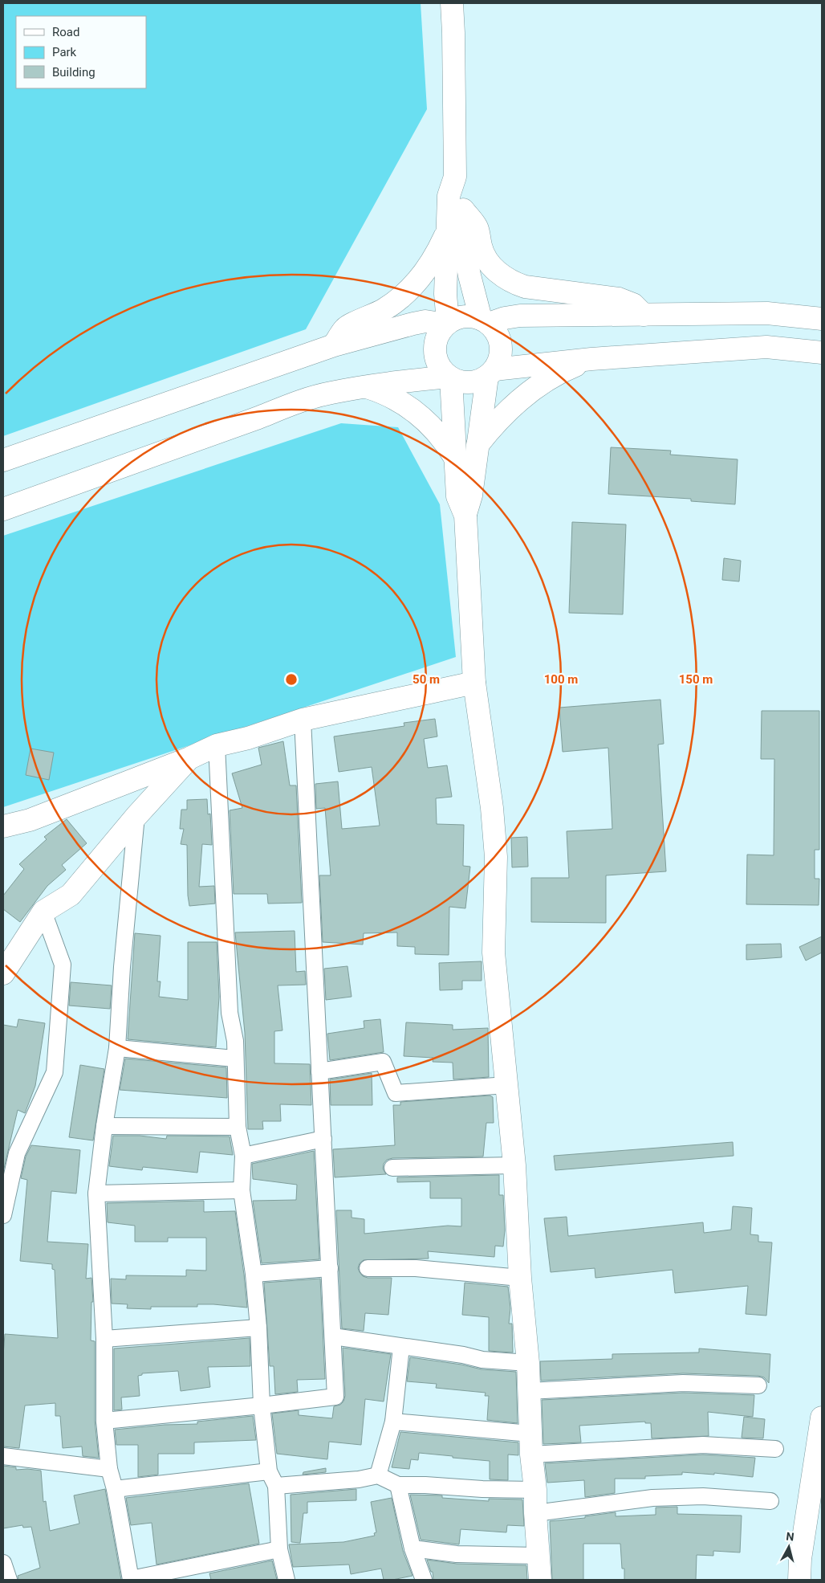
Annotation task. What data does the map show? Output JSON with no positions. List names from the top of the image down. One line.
{"legend":["Road","Park","Building"],"north":"top","rings":["50 m","100 m","150 m"]}
